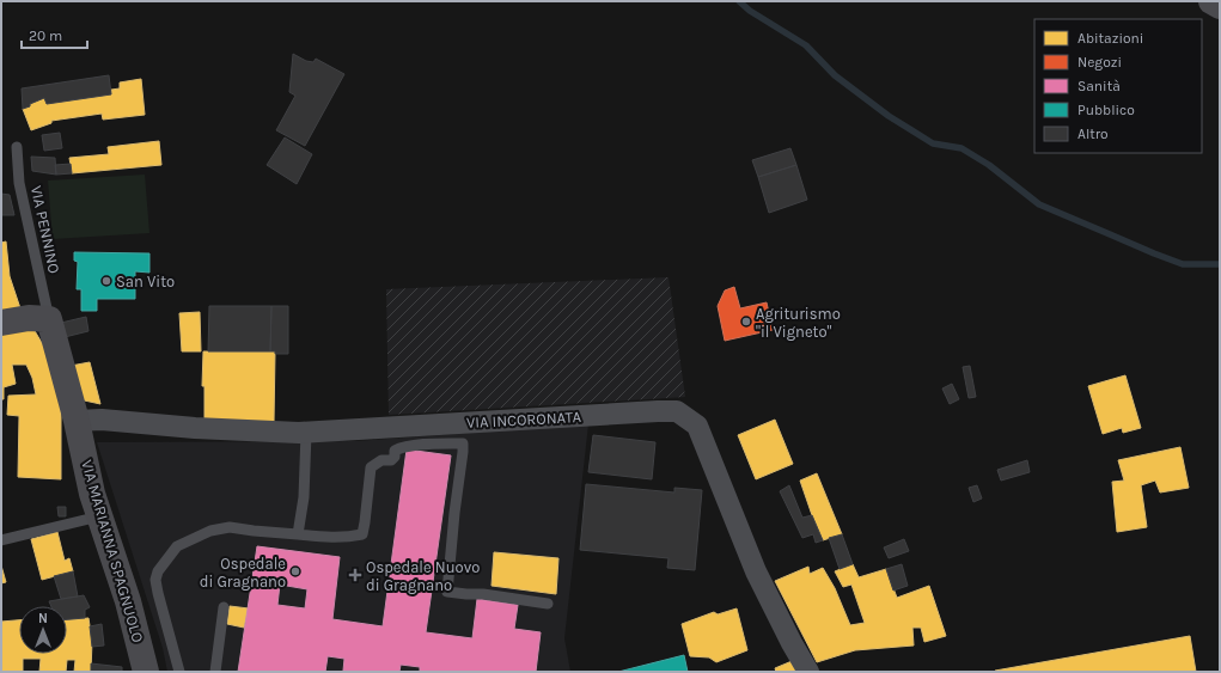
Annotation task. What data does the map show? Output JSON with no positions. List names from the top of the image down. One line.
{"streets":{"street":["VIA INCORONATA","VIA MARIANNA SPAGNUOLO"],"lane":["VIA PENNINO"]},"crossings":[["VIA PENNINO","VIA MARIANNA SPAGNUOLO"],["VIA INCORONATA","VIA MARIANNA SPAGNUOLO"]],"places":{"other":["San Vito","Agriturismo \"il Vigneto\"","Ospedale di Gragnano"],"health":["Ospedale Nuovo di Gragnano"]},"legend":["Abitazioni","Negozi","Sanità","Pubblico","Altro"],"scale_bar":"20 m","north":"top"}
